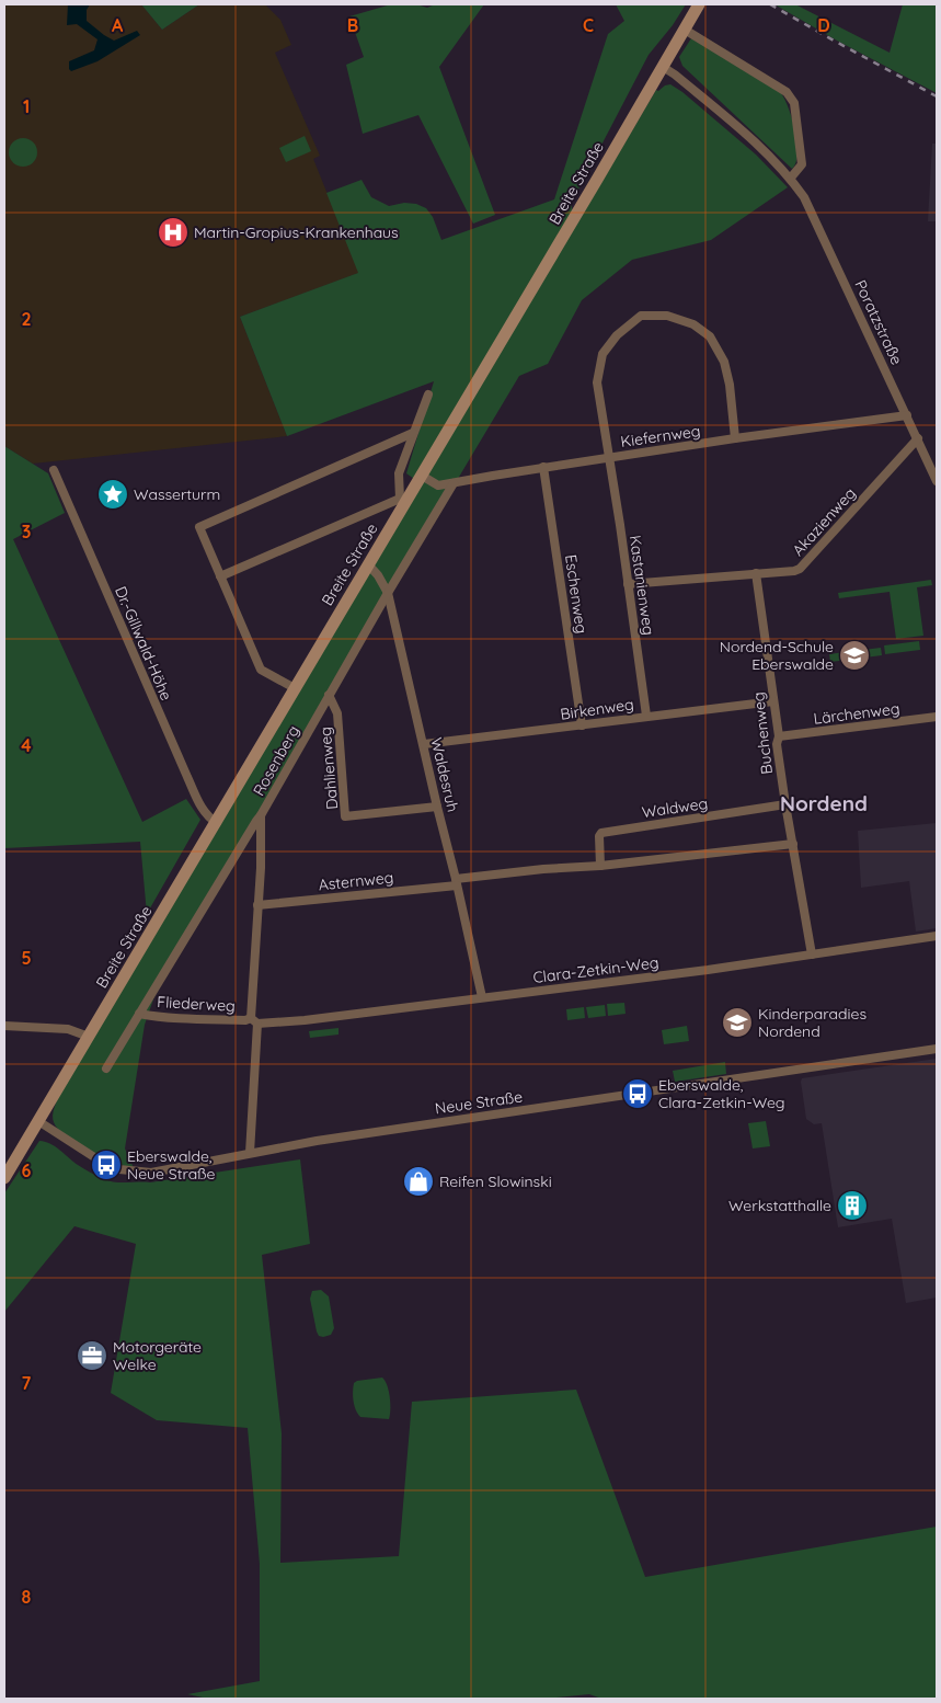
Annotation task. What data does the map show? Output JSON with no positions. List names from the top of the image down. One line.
{"streets":{"main road":["Breite Straße"],"street":["Poratzstraße","Kiefernweg","Akazienweg","Kastanienweg","Eschenweg","Dr.-Gillwald-Höhe","Birkenweg","Lärchenweg","Buchenweg","Rosenberg","Dahlienweg","Waldesruh","Waldweg","Asternweg","Clara-Zetkin-Weg","Fliederweg","Neue Straße"]},"crossings":[["Breite Straße","Poratzstraße"],["Breite Straße","Kiefernweg"],["Breite Straße","Dr.-Gillwald-Höhe"],["Breite Straße","Waldesruh"],["Breite Straße","Neue Straße"],["Poratzstraße","Kiefernweg"],["Poratzstraße","Akazienweg"],["Kiefernweg","Kastanienweg"],["Kiefernweg","Eschenweg"],["Kiefernweg","Rosenberg"],["Akazienweg","Kastanienweg"],["Akazienweg","Buchenweg"],["Kastanienweg","Birkenweg"],["Eschenweg","Birkenweg"],["Birkenweg","Buchenweg"],["Birkenweg","Waldesruh"],["Lärchenweg","Buchenweg"],["Buchenweg","Waldweg"],["Buchenweg","Clara-Zetkin-Weg"],["Rosenberg","Dahlienweg"],["Rosenberg","Waldesruh"],["Rosenberg","Asternweg"],["Rosenberg","Clara-Zetkin-Weg"],["Rosenberg","Fliederweg"],["Rosenberg","Neue Straße"],["Dahlienweg","Waldesruh"],["Waldesruh","Asternweg"],["Waldesruh","Clara-Zetkin-Weg"],["Clara-Zetkin-Weg","Fliederweg"]],"districts":["Nordend"],"places":{"hospital":["Martin-Gropius-Krankenhaus"],"place":["Wasserturm"],"school or university":["Nordend-Schule Eberswalde","Kinderparadies Nordend"],"bus stop":["Eberswalde, Clara-Zetkin-Weg","Eberswalde, Neue Straße"],"shop":["Reifen Slowinski"],"building":["Werkstatthalle"],"office":["Motorgeräte Welke"]},"grid":{"columns":["A","B","C","D"],"rows":["1","2","3","4","5","6","7","8"]}}
